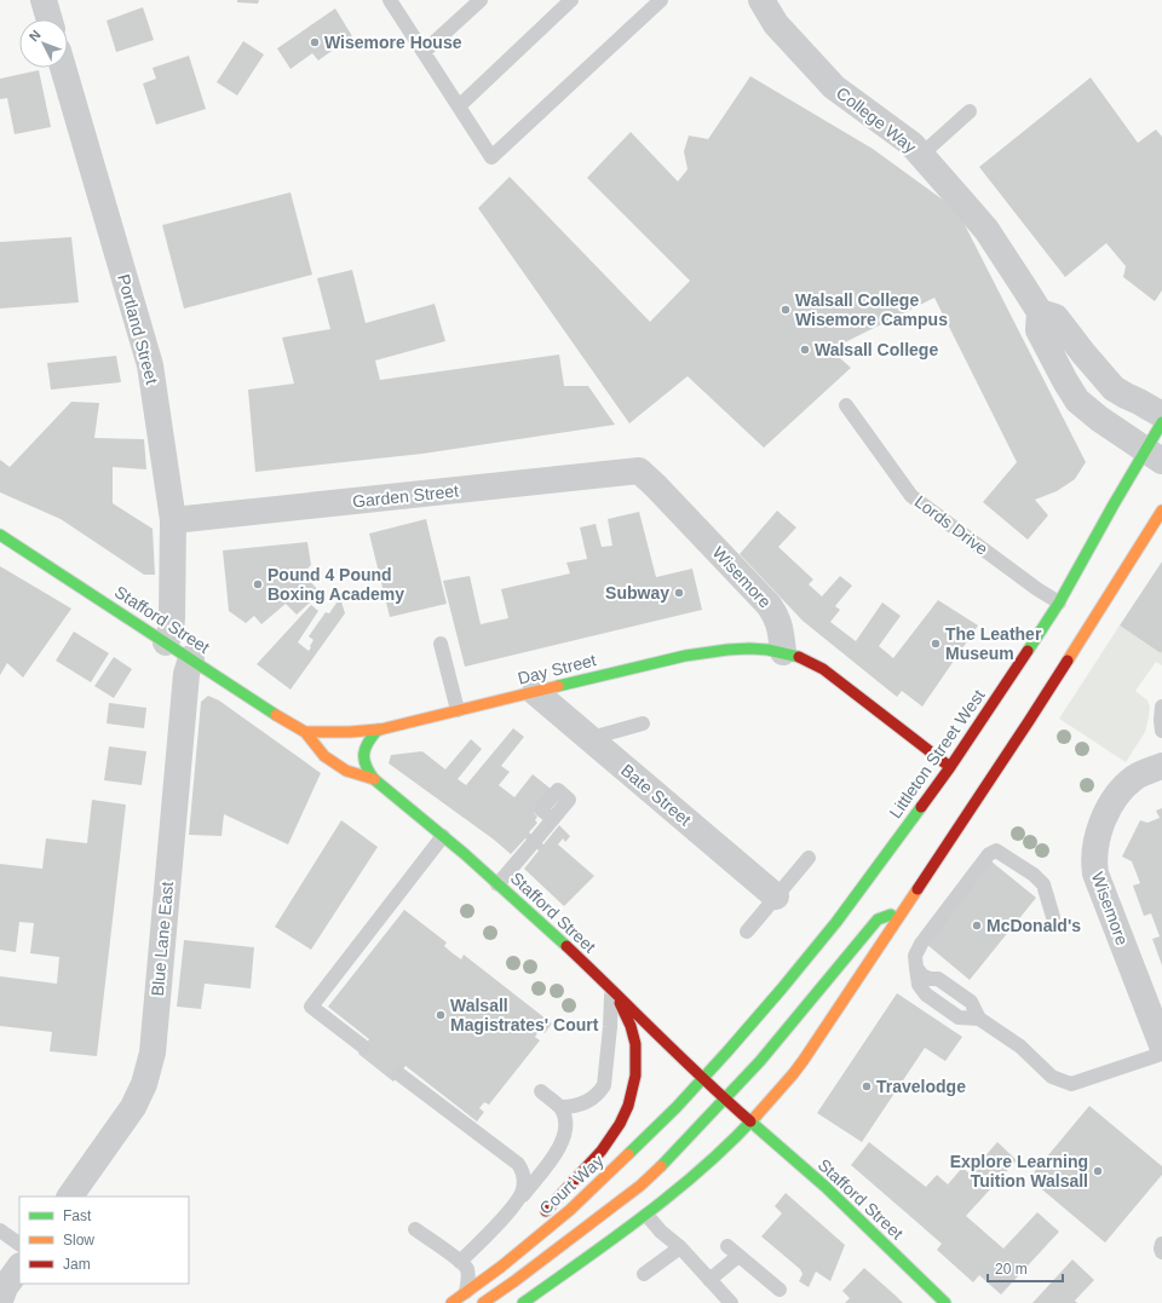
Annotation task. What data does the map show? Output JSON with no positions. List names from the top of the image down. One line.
{"streets":{"main road":["Stafford Street","Day Street","Littleton Street West","Court Way"],"street":["College Way","Portland Street","Garden Street","Wisemore","Bate Street","Blue Lane East"],"lane":["Lords Drive"]},"crossings":[["College Way","Littleton Street West"],["Portland Street","Garden Street"],["Portland Street","Stafford Street"],["Garden Street","Wisemore"],["Lords Drive","Littleton Street West"],["Wisemore","Day Street"],["Stafford Street","Littleton Street West"],["Stafford Street","Blue Lane East"],["Stafford Street","Court Way"],["Day Street","Bate Street"],["Littleton Street West","Court Way"]],"places":["Wisemore House","Walsall College Wisemore Campus","Walsall College","Pound 4 Pound Boxing Academy","Subway","The Leather Museum","McDonald's","Walsall Magistrates' Court","Travelodge","Explore Learning Tuition Walsall"],"legend":["Fast","Slow","Jam"],"scale_bar":"20 m","north":"top left"}
